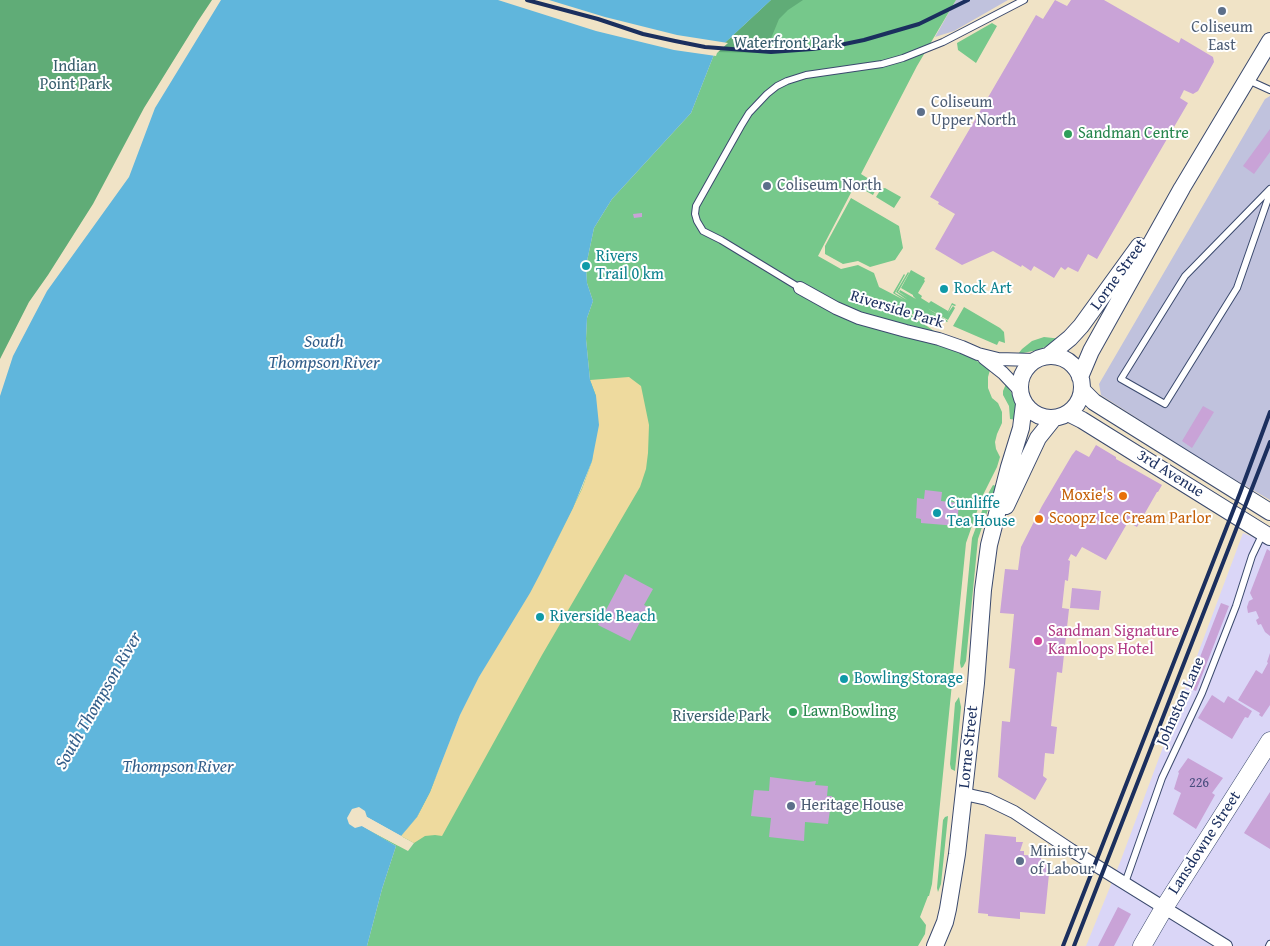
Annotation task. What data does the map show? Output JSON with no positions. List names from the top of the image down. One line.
{"streets":{"main road":["Lansdowne Street"],"street":["Lorne Street","Riverside Park","3rd Avenue"],"lane":["Johnston Lane"]},"crossings":[["Lorne Street","Riverside Park"],["Lorne Street","3rd Avenue"],["Riverside Park","3rd Avenue"],["3rd Avenue","Johnston Lane"]],"water":["South Thompson River","Thompson River"],"parks":["Waterfront Park","Indian Point Park","Riverside Park"],"places":["Coliseum East","Coliseum Upper North","Sandman Centre","Coliseum North","Rivers Trail 0 km","Rock Art","Moxie's","Cunliffe Tea House","Scoopz Ice Cream Parlor","Riverside Beach","Sandman Signature Kamloops Hotel","Bowling Storage","Lawn Bowling","Heritage House","Ministry of Labour"],"house_numbers":["226"]}
